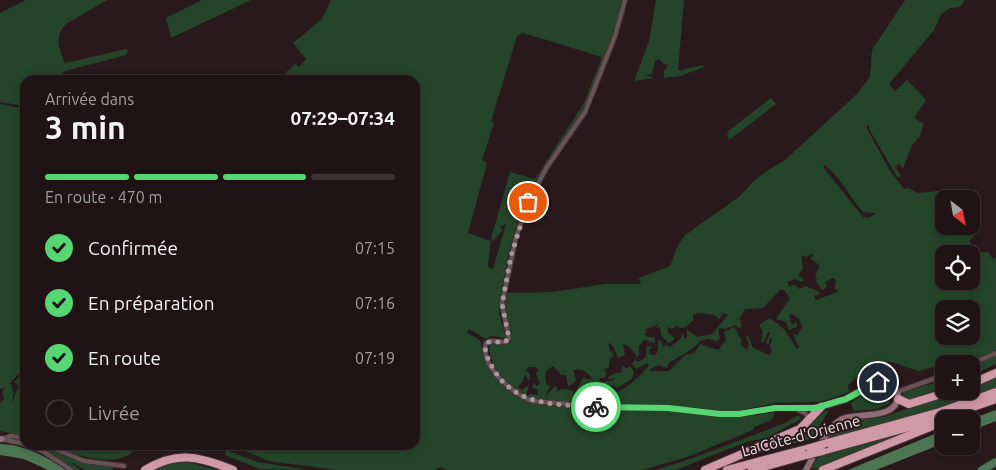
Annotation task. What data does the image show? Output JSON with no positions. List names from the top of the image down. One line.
{"streets":{"highway":["La Côte-d'Orienne"]},"north":"bottom right","page":{"heading":["3 min","Arrivée dans","07:29–07:34"],"bar":"En route · 470 m","map_buttons":["+","−"],"list":[["Confirmée","07:15"],["En préparation","07:16"],["En route","07:19"],"Livrée"]}}
